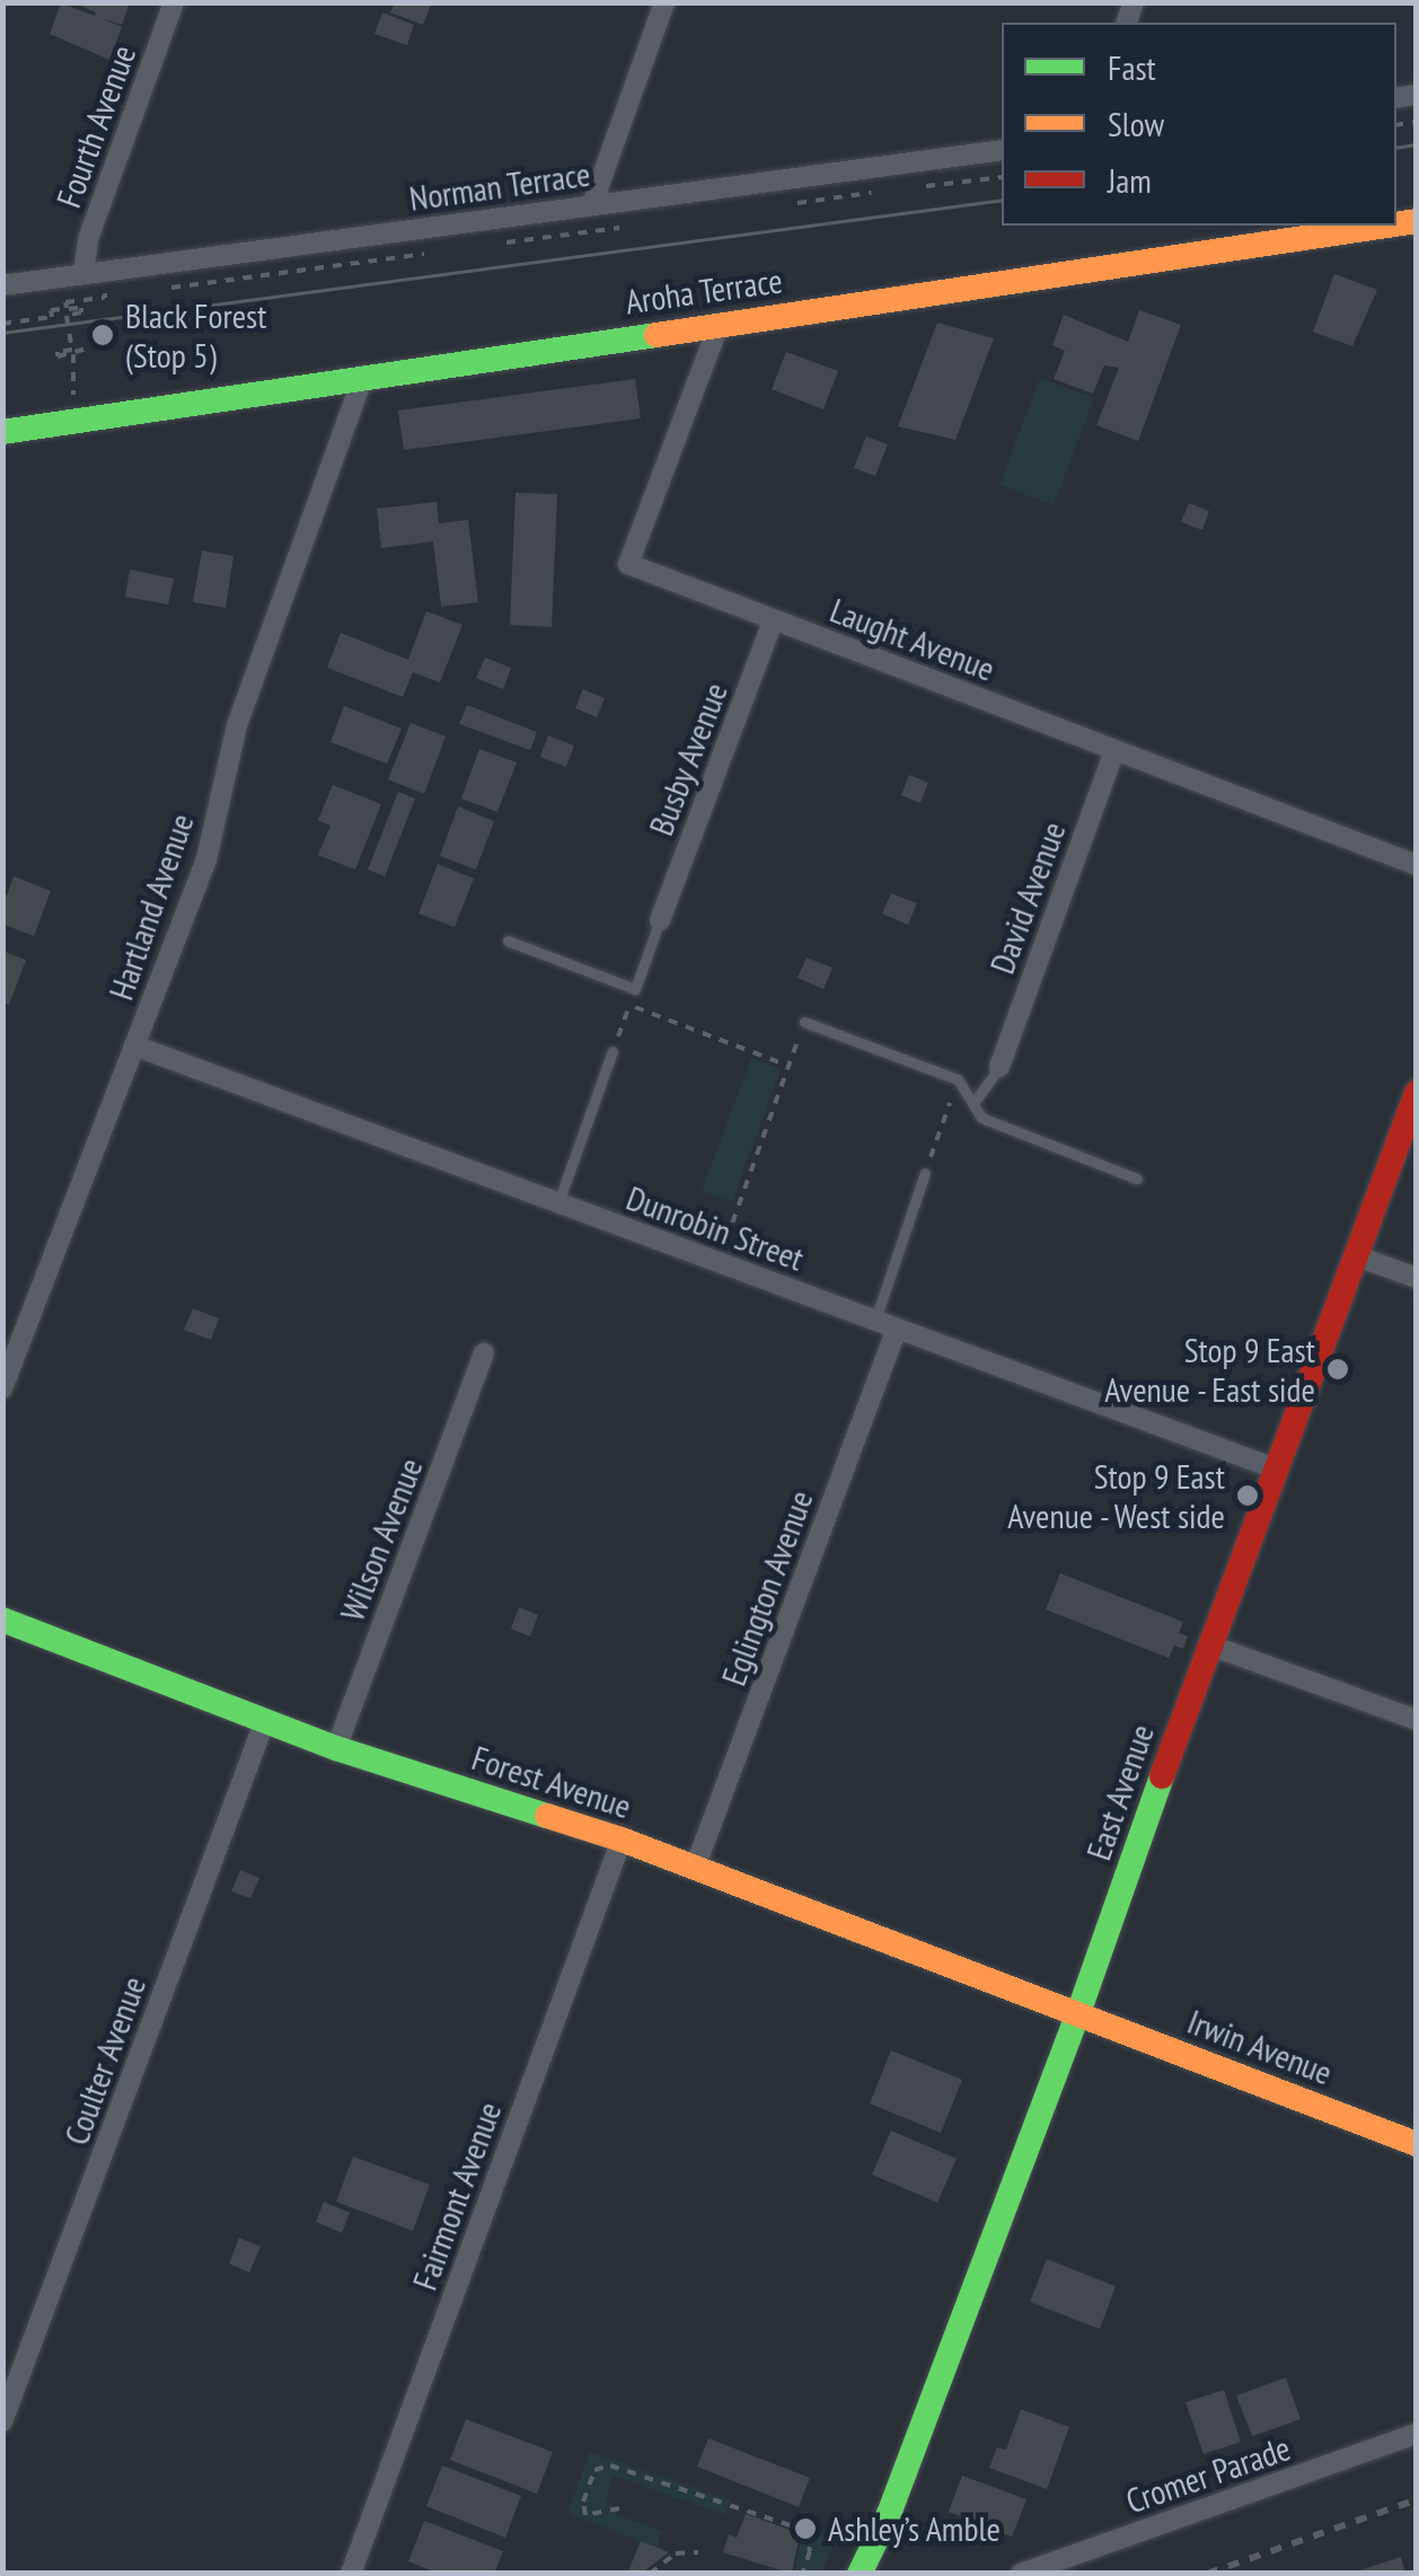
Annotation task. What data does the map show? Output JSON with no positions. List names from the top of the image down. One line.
{"streets":{"street":["Fourth Avenue","Norman Terrace","Aroha Terrace","Laught Avenue","Busby Avenue","David Avenue","Hartland Avenue","Dunrobin Street","Wilson Avenue","Eglington Avenue","Forest Avenue","East Avenue","Irwin Avenue","Coulter Avenue","Fairmont Avenue","Cromer Parade"]},"crossings":[["Fourth Avenue","Norman Terrace"],["Aroha Terrace","Laught Avenue"],["Aroha Terrace","Hartland Avenue"],["Laught Avenue","Busby Avenue"],["Laught Avenue","David Avenue"],["Hartland Avenue","Dunrobin Street"],["Dunrobin Street","Eglington Avenue"],["Dunrobin Street","East Avenue"],["Wilson Avenue","Forest Avenue"],["Eglington Avenue","Forest Avenue"],["Forest Avenue","East Avenue"],["Forest Avenue","Irwin Avenue"],["Forest Avenue","Coulter Avenue"],["Forest Avenue","Fairmont Avenue"],["East Avenue","Irwin Avenue"]],"places":["Black Forest (Stop 5)","Stop 9 East Avenue - East side","Stop 9 East Avenue - West side","Ashley’s Amble"],"legend":["Fast","Slow","Jam"]}
